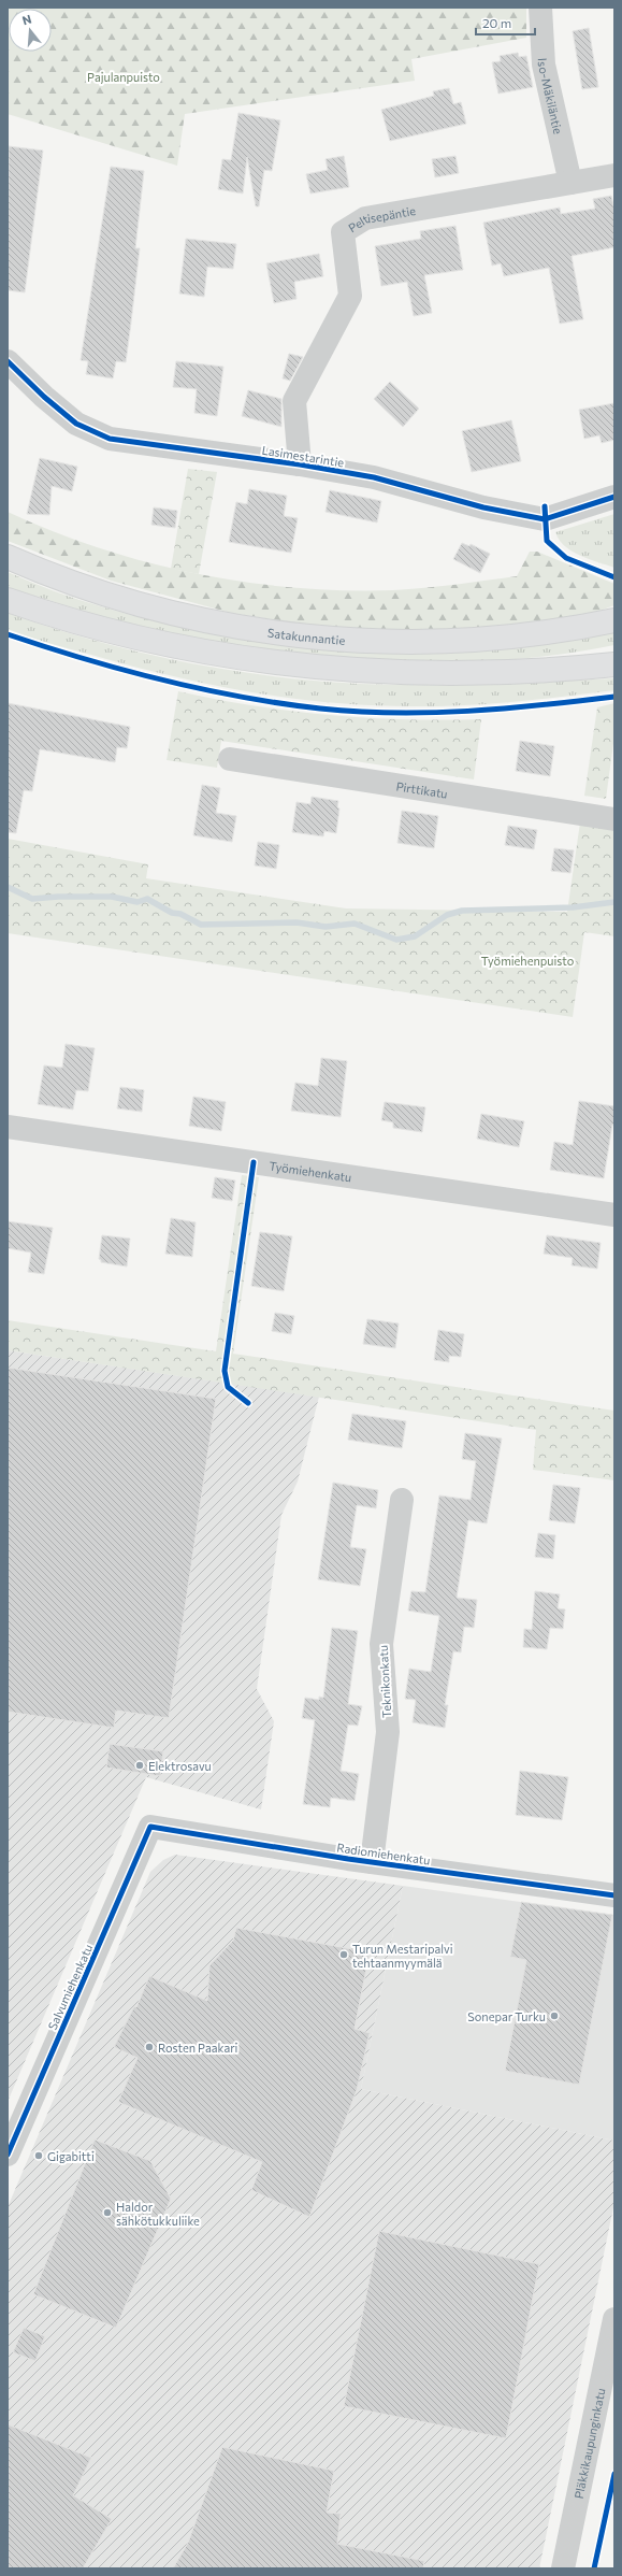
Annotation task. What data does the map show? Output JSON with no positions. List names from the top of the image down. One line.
{"streets":{"main road":["Satakunnantie"],"street":["Iso-Mäkiläntie","Peltisepäntie","Lasimestarintie","Pirttikatu","Työmiehenkatu","Teknikonkatu","Radiomiehenkatu","Salvumiehenkatu","Pläkkikaupunginkatu"]},"crossings":[["Iso-Mäkiläntie","Peltisepäntie"],["Peltisepäntie","Lasimestarintie"],["Teknikonkatu","Radiomiehenkatu"],["Radiomiehenkatu","Salvumiehenkatu"]],"parks":["Pajulanpuisto","Työmiehenpuisto"],"places":["Elektrosavu","Turun Mestaripalvi tehtaanmyymälä","Sonepar Turku","Rosten Paakari","Gigabitti","Haldor sähkötukkuliike"],"scale_bar":"20 m","north":"top"}
